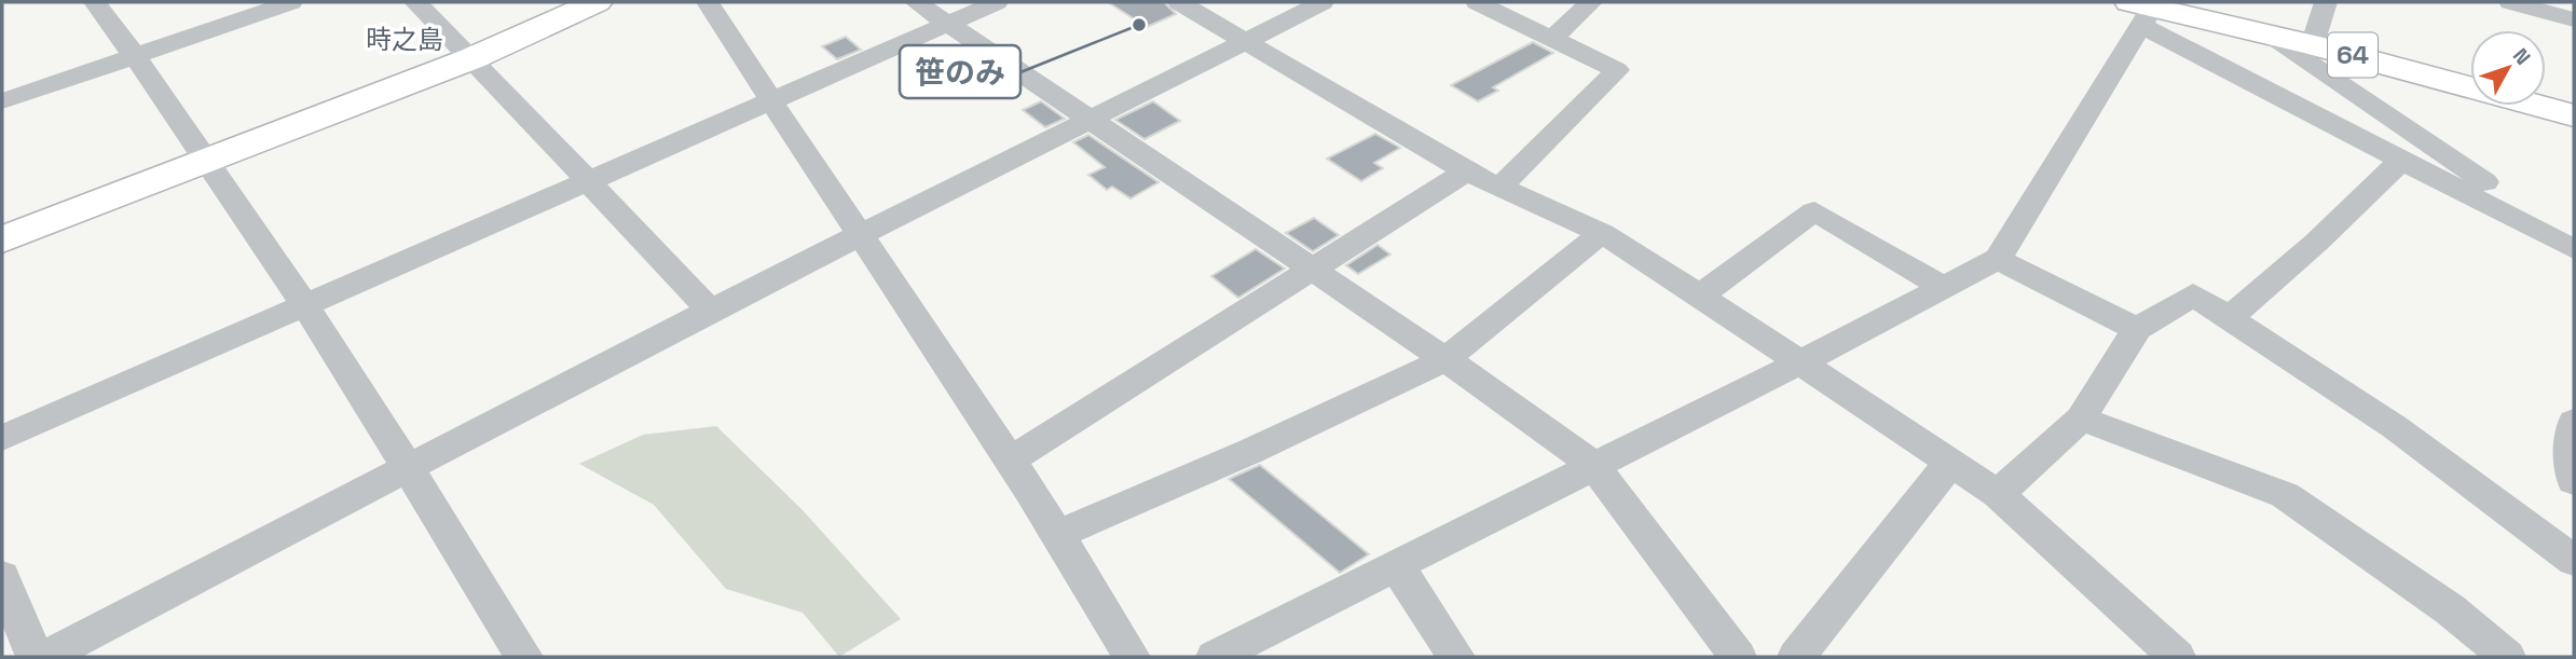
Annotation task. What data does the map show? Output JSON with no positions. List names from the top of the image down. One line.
{"streets":{"main road":["64"]},"districts":["時之島"],"places":["笹のみ"],"north":"top right"}
